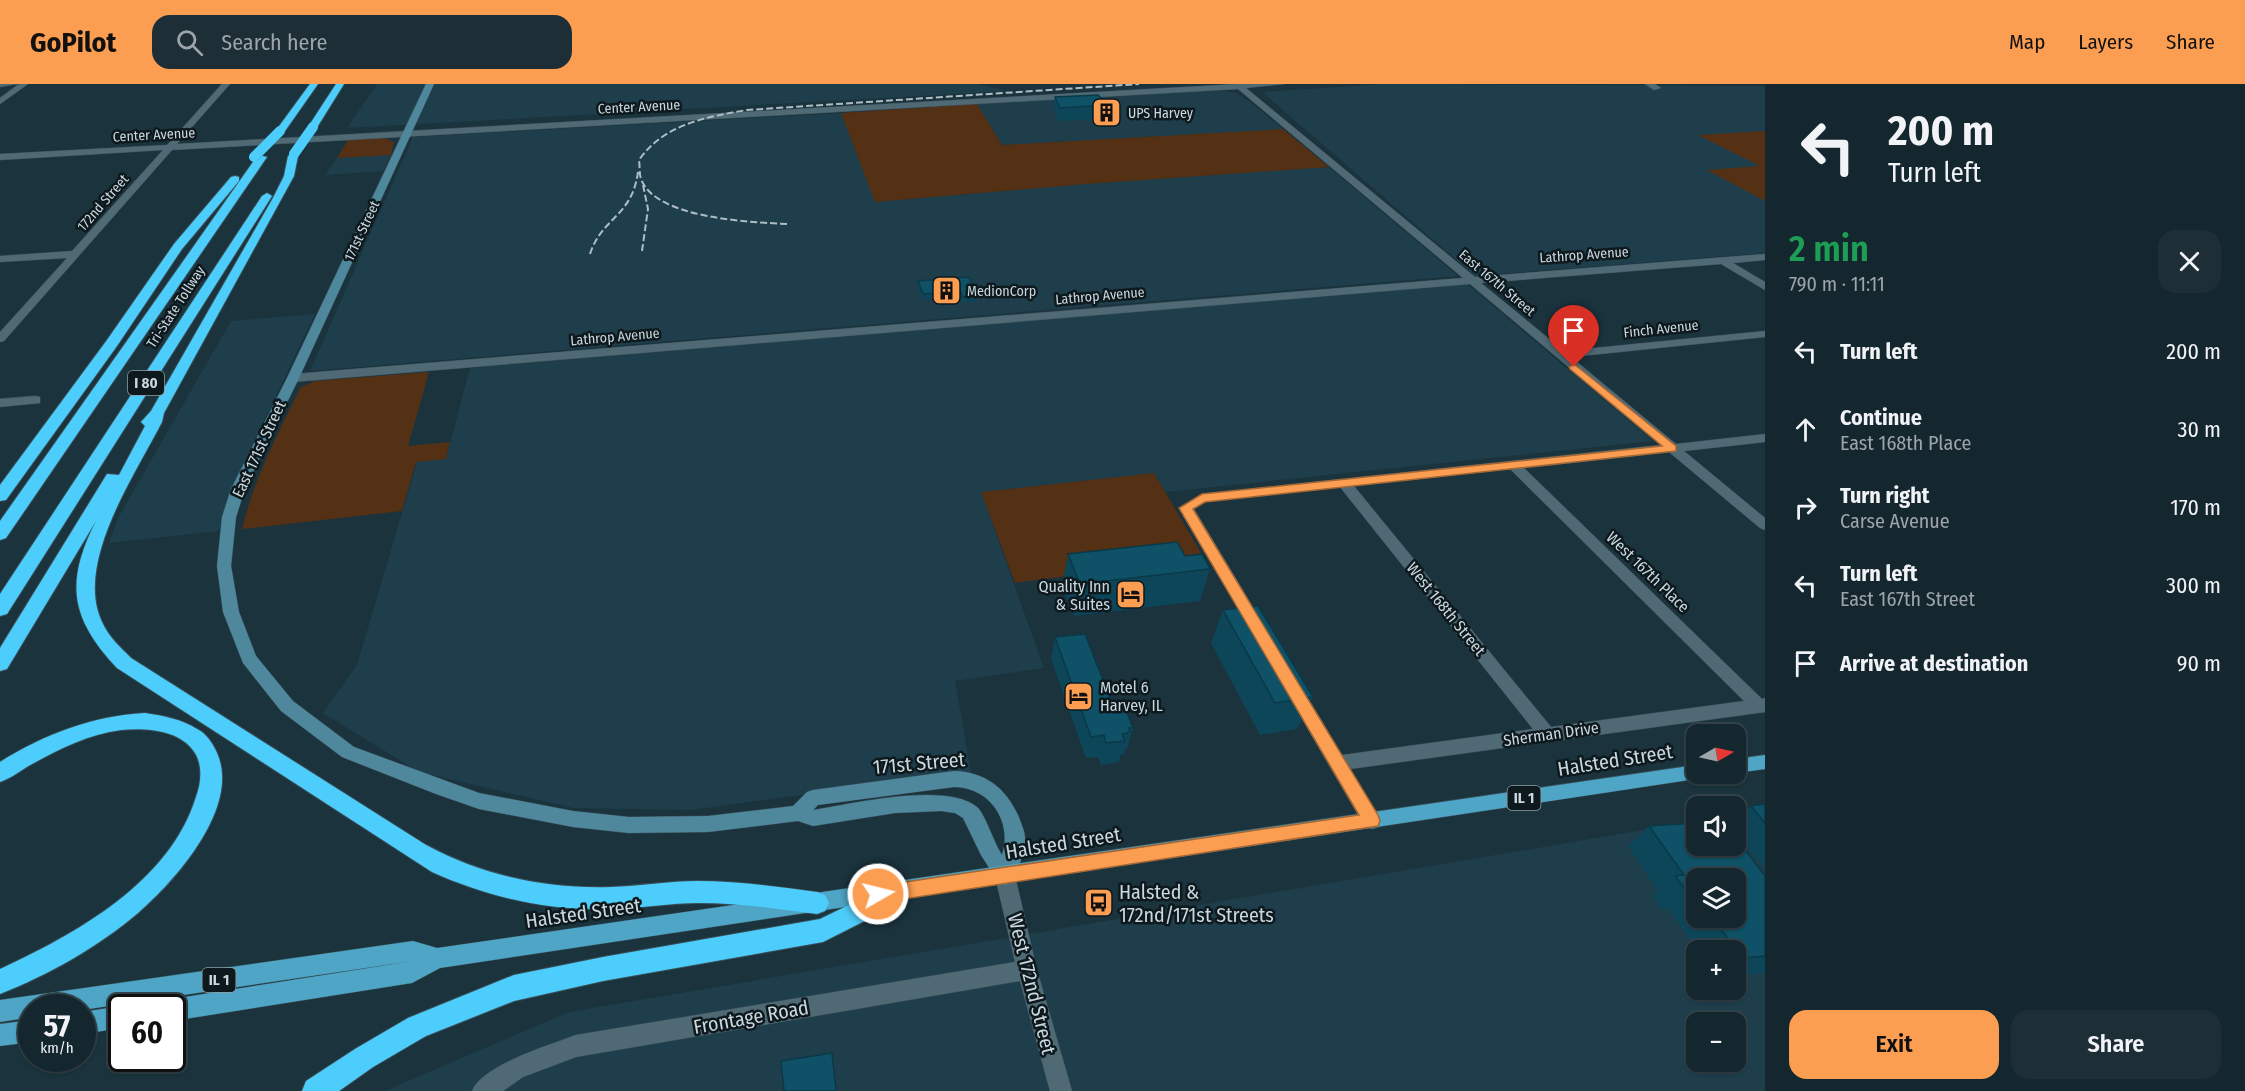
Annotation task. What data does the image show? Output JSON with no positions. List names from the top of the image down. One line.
{"streets":{"highway":["Tri-State Tollway","I 80"],"main road":["Halsted Street","IL 1"],"street":["Center Avenue","172nd Street","171st Street","Lathrop Avenue","East 167th Street","Finch Avenue","East 171st Street","West 167th Place","West 168th Street","Sherman Drive","West 172nd Street","Frontage Road"]},"crossings":[["Center Avenue","172nd Street"],["Center Avenue","171st Street"],["Center Avenue","East 167th Street"],["171st Street","Lathrop Avenue"],["171st Street","East 171st Street"],["171st Street","Halsted Street"],["171st Street","West 172nd Street"],["Lathrop Avenue","East 167th Street"],["Lathrop Avenue","East 171st Street"],["East 167th Street","Finch Avenue"],["West 167th Place","Sherman Drive"],["West 168th Street","Sherman Drive"],["Halsted Street","West 172nd Street"],["West 172nd Street","Frontage Road"]],"places":{"building":["UPS Harvey","MedionCorp"],"hotel":["Quality Inn & Suites","Motel 6 Harvey, IL"],"bus stop":["Halsted & 172nd/171st Streets"]},"north":"right","page":{"header":"GoPilot","search":"Search here","nav":["Map","Layers","Share"],"turn":["200 m","Turn left"],"heading":["2 min","790 m · 11:11"],"list":[{"name":"Turn left","value":"200 m"},{"name":"Continue","note":"East 168th Place","value":"30 m"},{"name":"Turn right","note":"Carse Avenue","value":"170 m"},{"name":"Turn left","note":"East 167th Street","value":"300 m"},{"name":"Arrive at destination","value":"90 m"}],"map_buttons":["+","−"],"speed":"57 km/h","limit":"60","buttons":["Exit","Share"]}}
